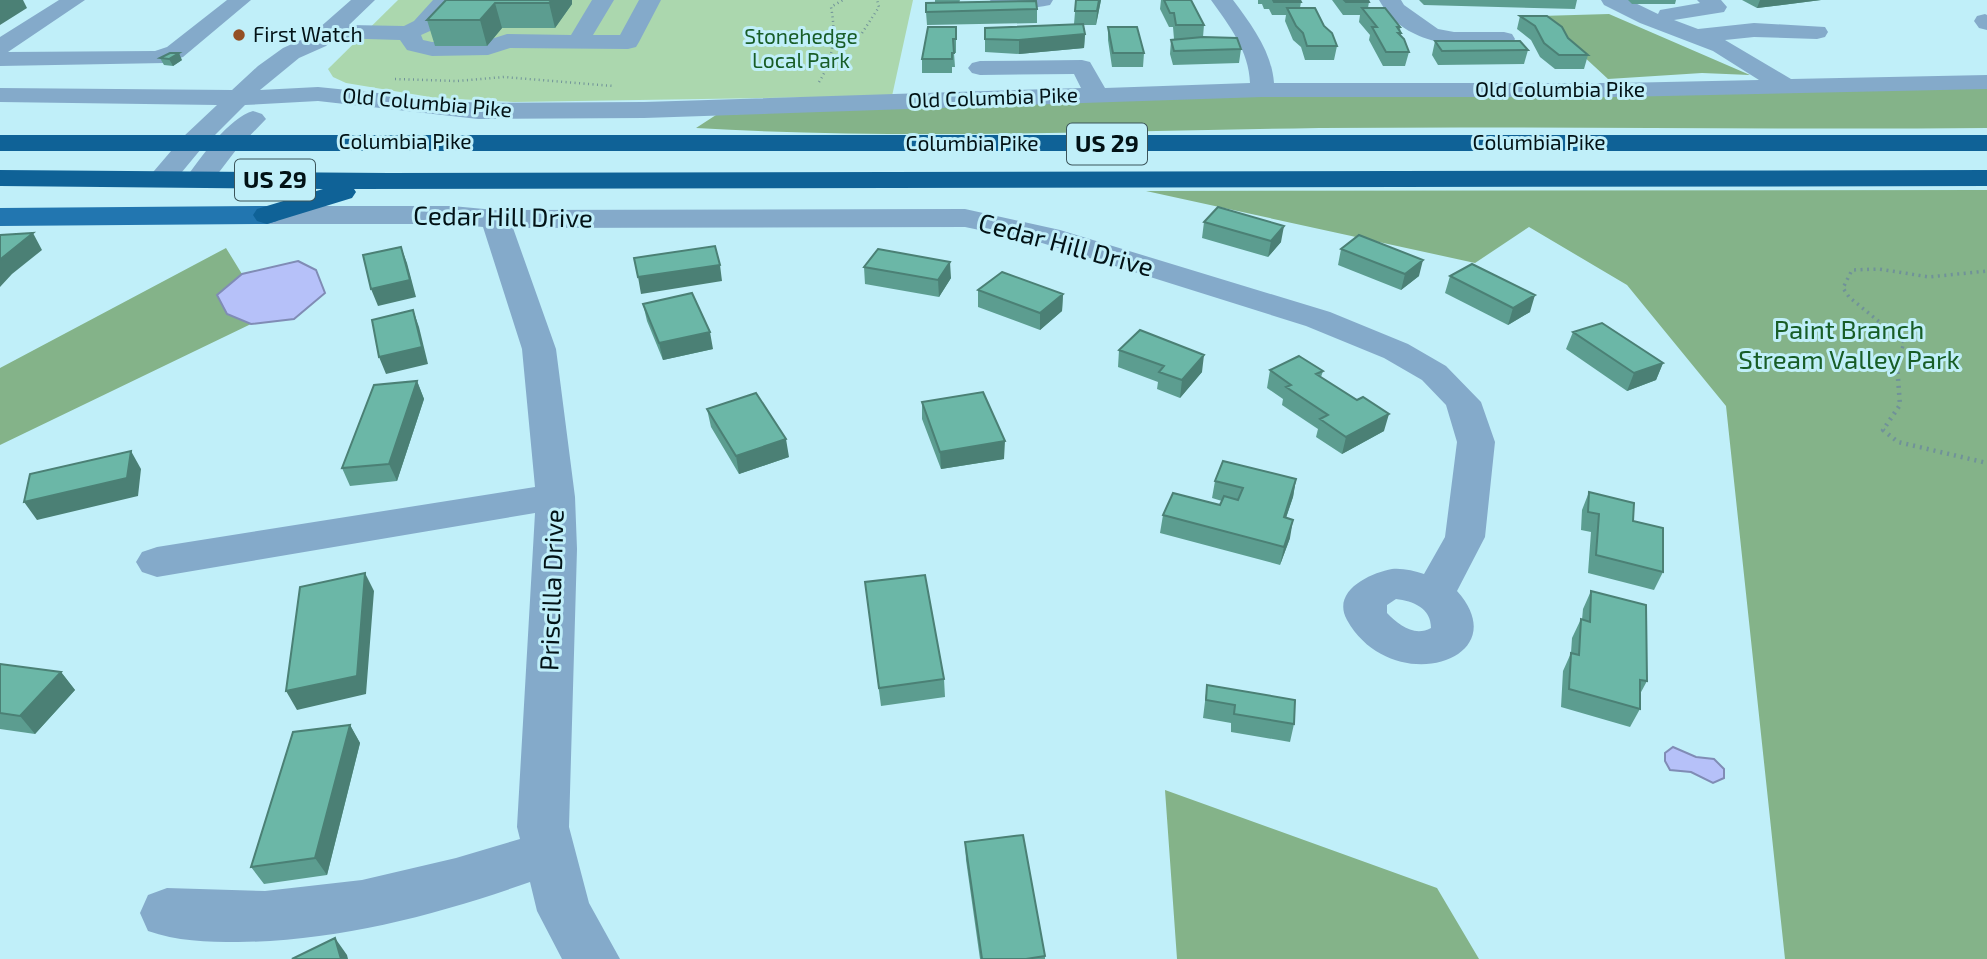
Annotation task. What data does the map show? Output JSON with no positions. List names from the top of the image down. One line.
{"streets":{"highway":["Columbia Pike","US 29"],"street":["Old Columbia Pike","Cedar Hill Drive","Priscilla Drive"]},"crossings":[["Cedar Hill Drive","Priscilla Drive"]],"parks":["Stonehedge Local Park","Paint Branch Stream Valley Park"],"places":["First Watch"]}
